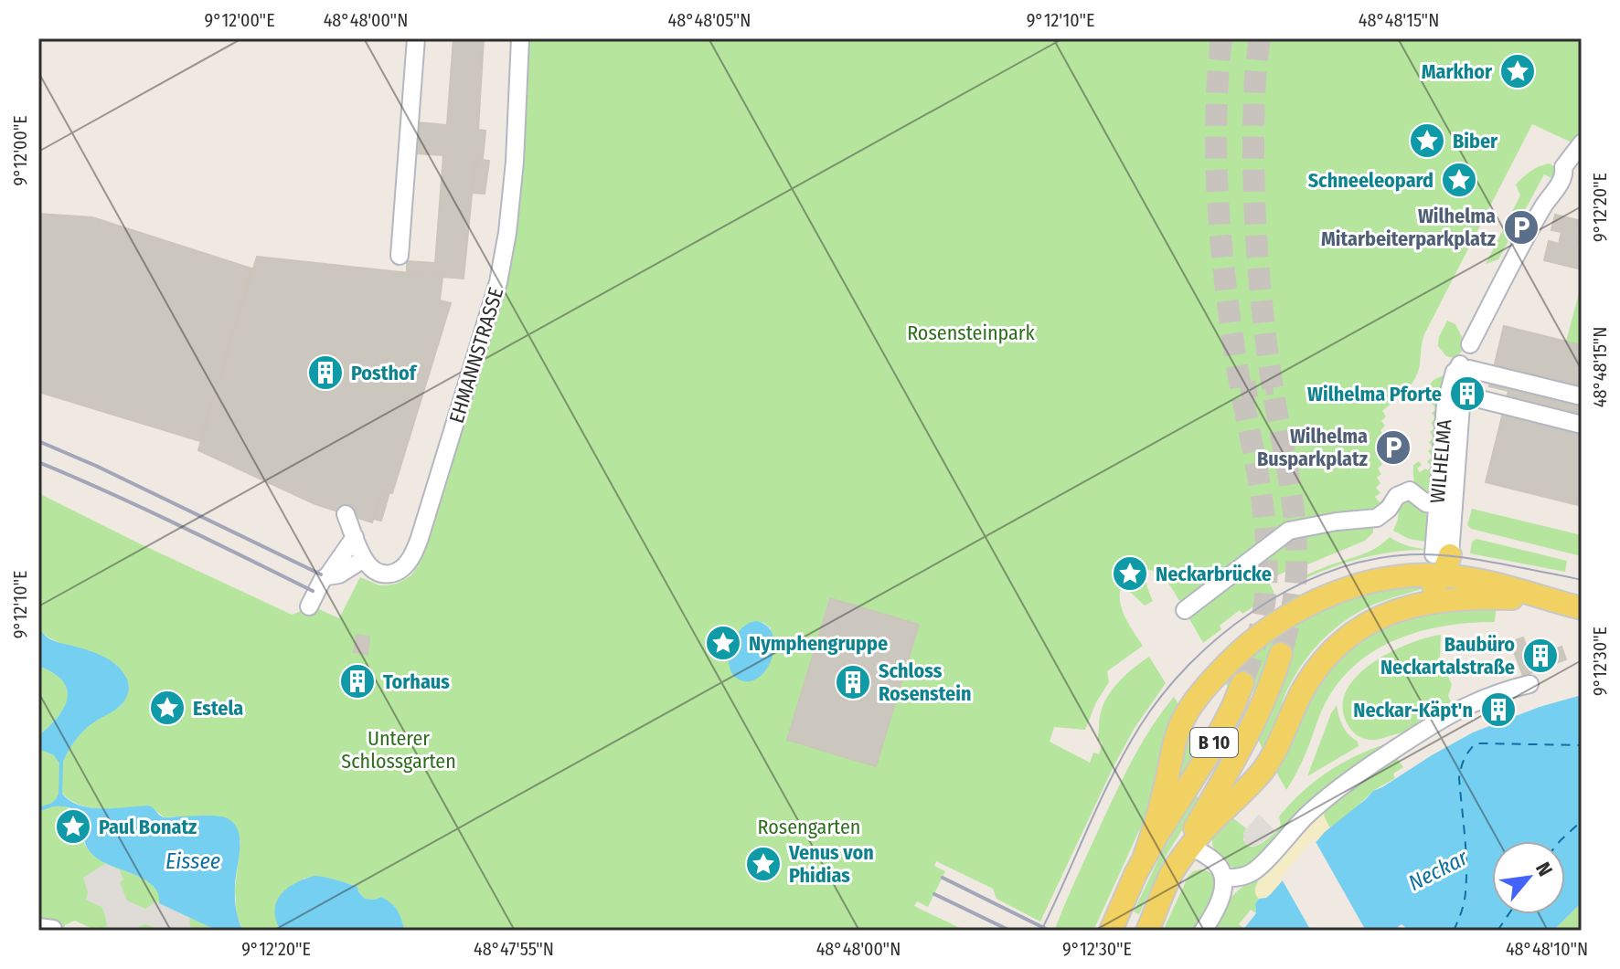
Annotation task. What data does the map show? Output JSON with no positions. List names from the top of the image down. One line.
{"streets":{"main road":["B 10"],"street":["EHMANNSTRASSE","WILHELMA"]},"water":["Eissee","Neckar"],"parks":["Rosensteinpark","Unterer Schlossgarten","Rosengarten"],"places":{"place":["Markhor","Biber","Schneeleopard","Neckarbrücke","Nymphengruppe","Estela","Paul Bonatz","Venus von Phidias"],"parking":["Wilhelma Mitarbeiterparkplatz","Wilhelma Busparkplatz"],"building":["Posthof","Wilhelma Pforte","Baubüro Neckartalstraße","Torhaus","Schloss Rosenstein","Neckar-Käpt'n"]},"north":"top right","coordinates":["9°12'00\"E","48°48'00\"N","48°48'05\"N","9°12'10\"E","48°48'15\"N","9°12'20\"E","9°12'30\"E","48°47'55\"N","48°48'10\"N"]}
